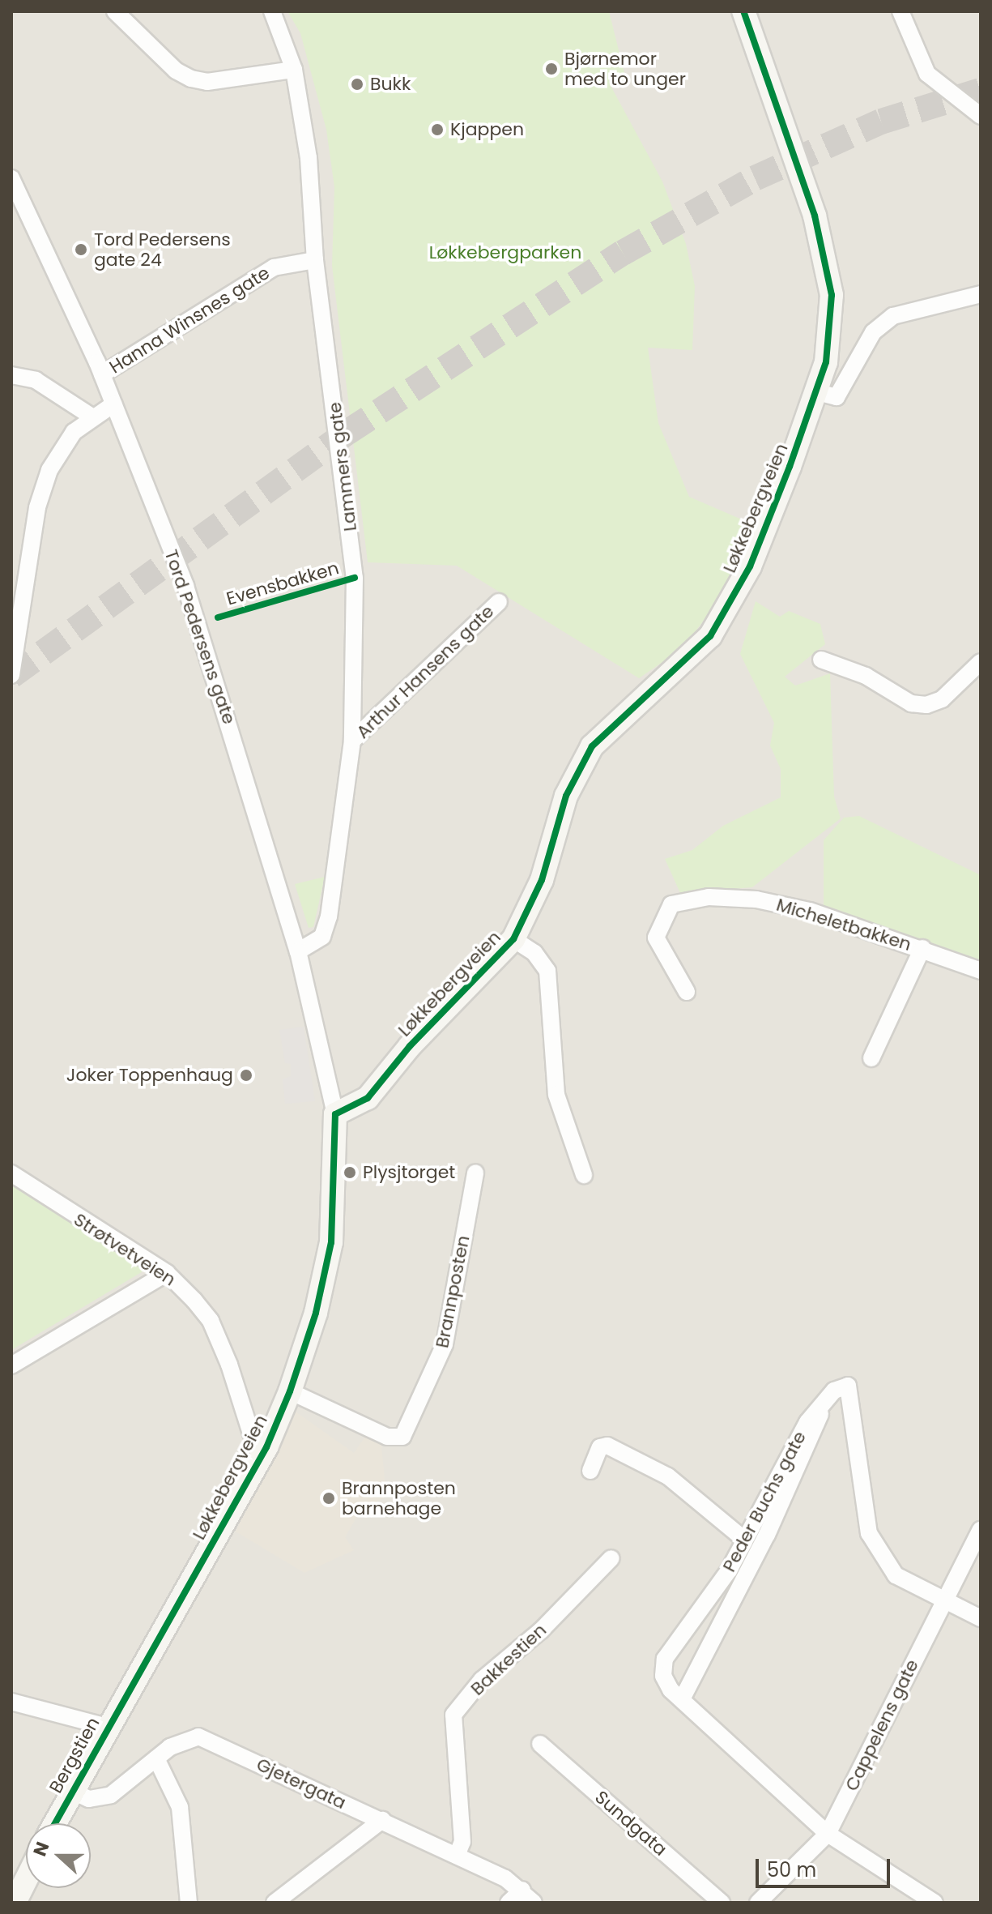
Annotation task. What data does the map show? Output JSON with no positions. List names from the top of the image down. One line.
{"streets":{"main road":["Løkkebergveien","Bergstien"],"street":["Hanna Winsnes gate","Lammers gate","Tord Pedersens gate","Arthur Hansens gate","Micheletbakken","Strøtvetveien","Brannposten","Peder Buchs gate","Bakkestien","Cappelens gate","Gjetergata","Sundgata"],"cycle path":["Evensbakken"]},"crossings":[["Hanna Winsnes gate","Lammers gate"],["Hanna Winsnes gate","Tord Pedersens gate"],["Lammers gate","Tord Pedersens gate"],["Lammers gate","Arthur Hansens gate"],["Løkkebergveien","Tord Pedersens gate"],["Løkkebergveien","Strøtvetveien"],["Løkkebergveien","Brannposten"],["Løkkebergveien","Bergstien"],["Peder Buchs gate","Cappelens gate"],["Bakkestien","Gjetergata"],["Bergstien","Gjetergata"]],"parks":["Løkkebergparken"],"places":["Bjørnemor med to unger","Bukk","Kjappen","Tord Pedersens gate 24","Joker Toppenhaug","Plysjtorget","Brannposten barnehage"],"scale_bar":"50 m","north":"left"}
